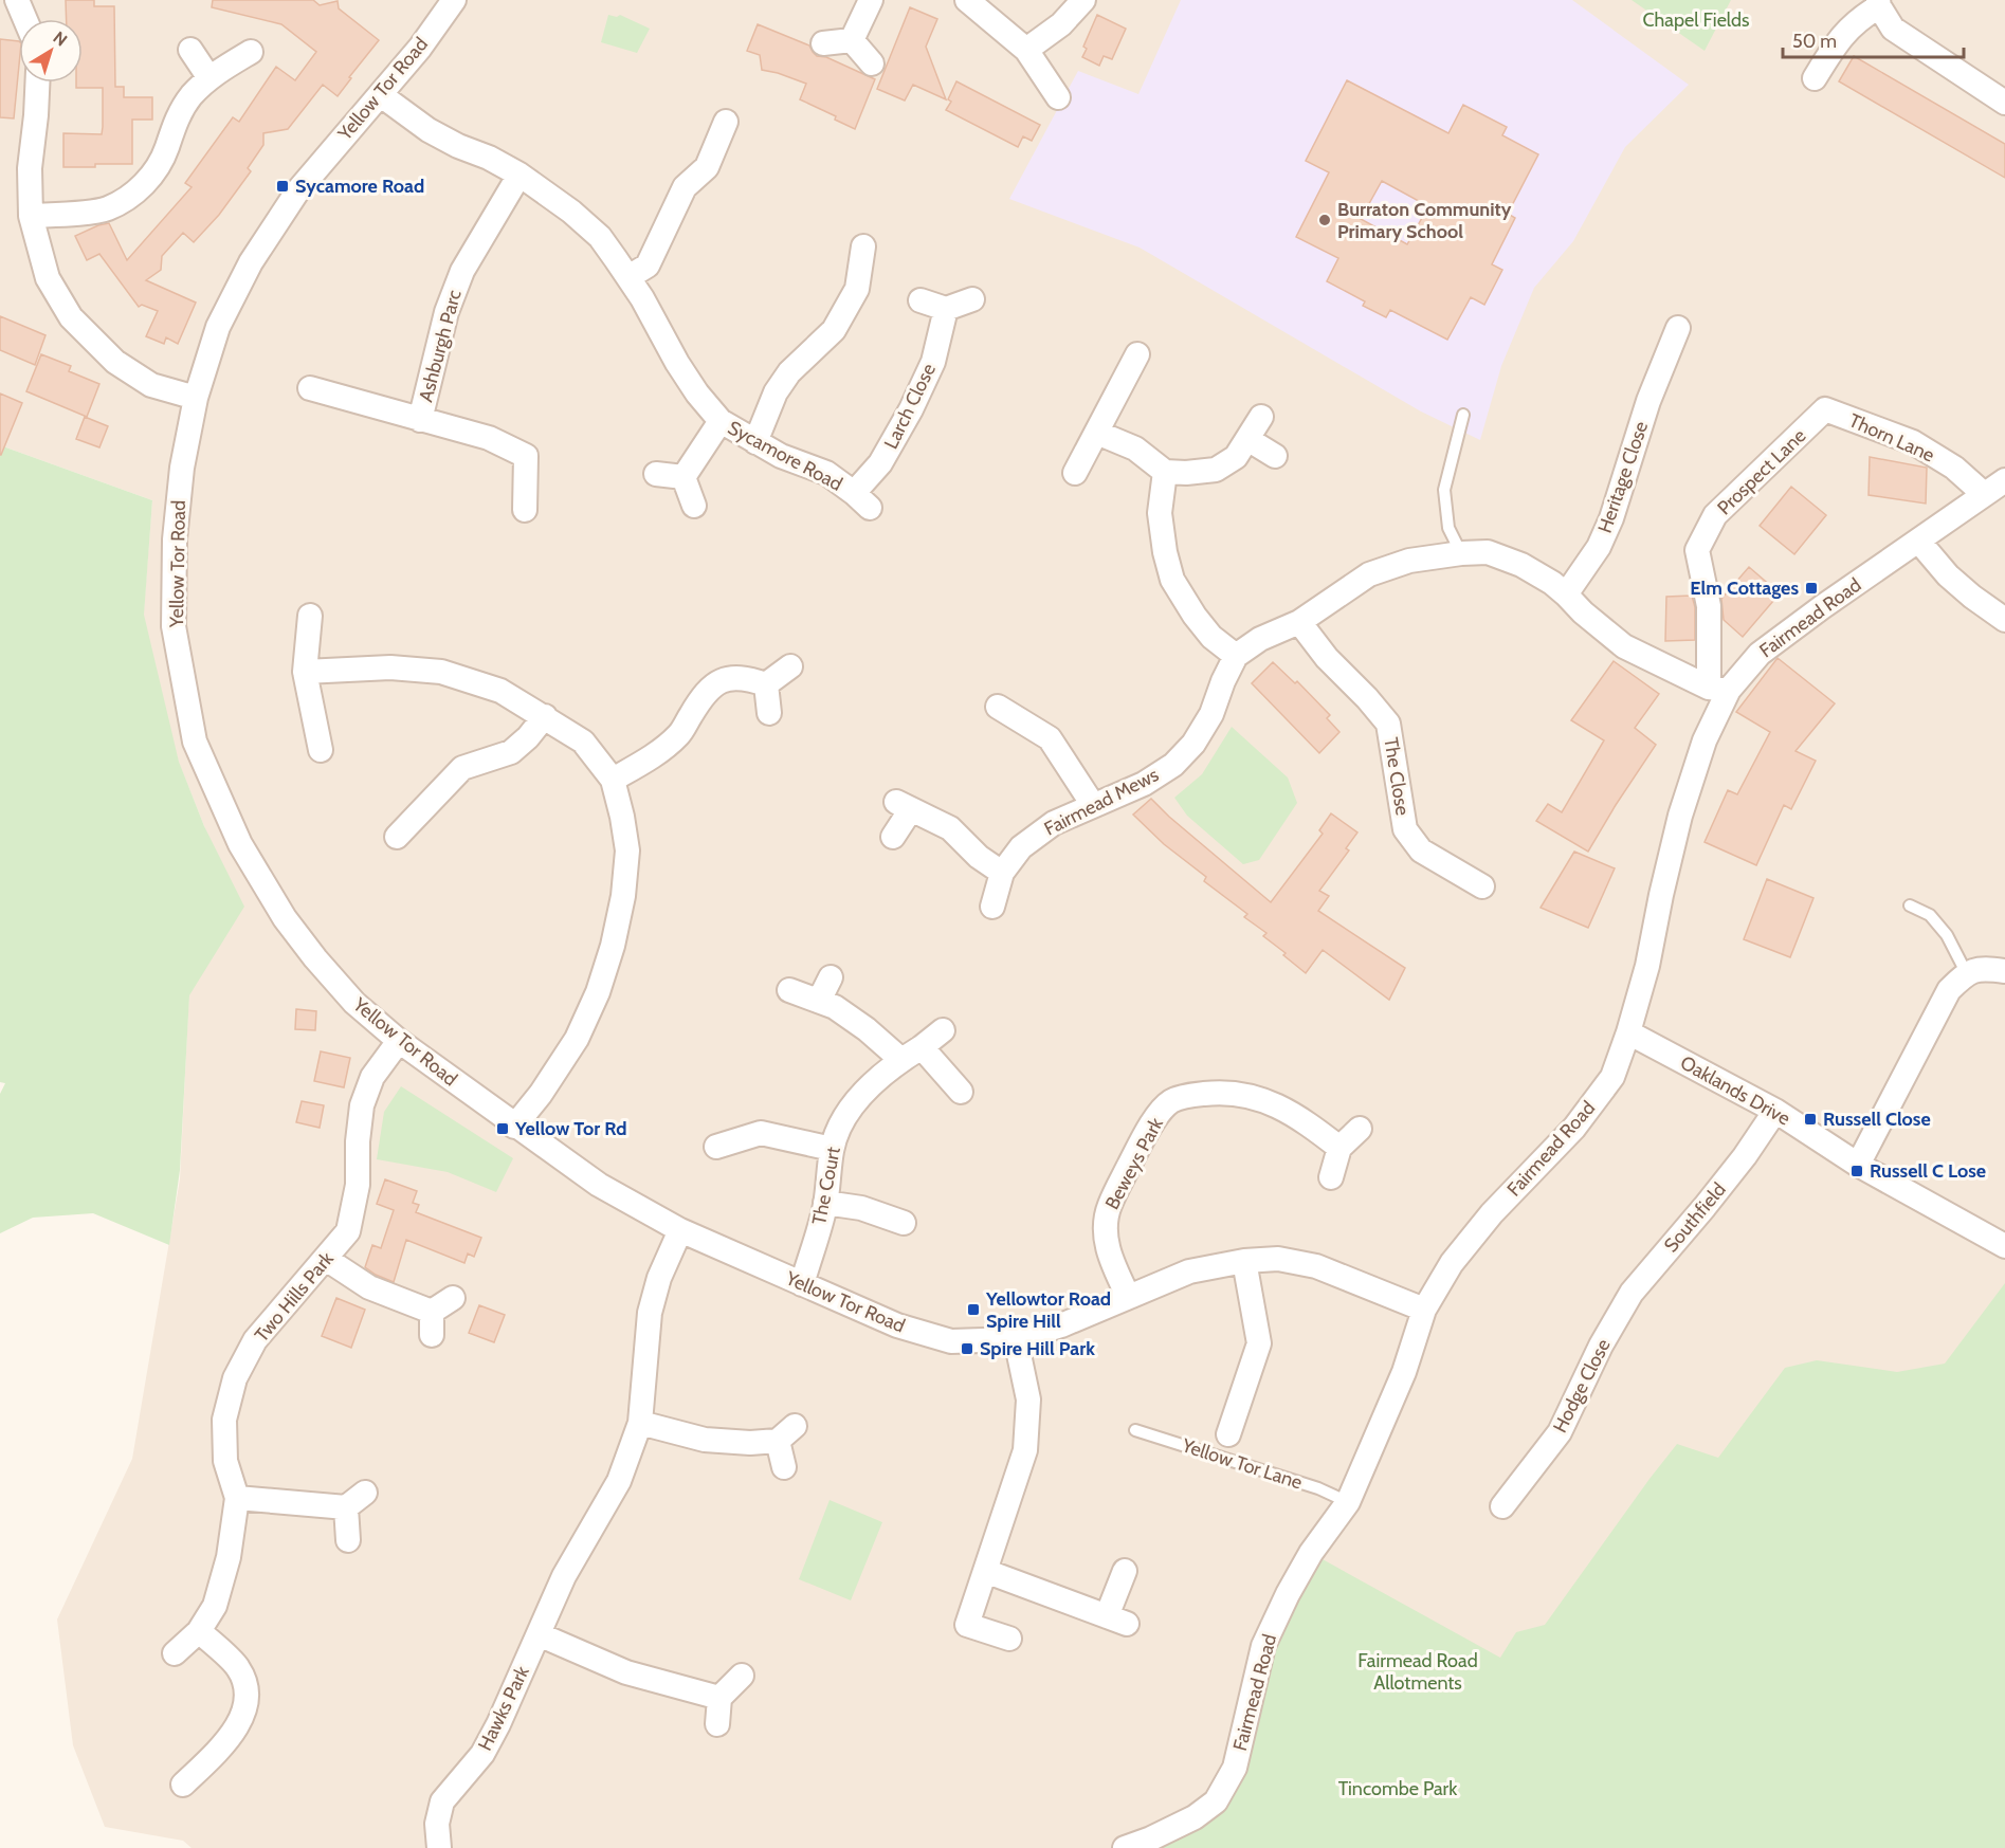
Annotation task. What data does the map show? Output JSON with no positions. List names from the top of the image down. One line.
{"streets":{"street":["Yellow Tor Road","Ashburgh Parc","Larch Close","Thorn Lane","Sycamore Road","Prospect Lane","Heritage Close","Fairmead Road","The Close","Fairmead Mews","Oaklands Drive","Beweys Park","The Court","Southfield","Two Hills Park","Hodge Close","Hawks Park"],"lane":["Yellow Tor Lane"]},"crossings":[["Yellow Tor Road","Sycamore Road"],["Yellow Tor Road","Fairmead Road"],["Yellow Tor Road","Beweys Park"],["Yellow Tor Road","The Court"],["Yellow Tor Road","Two Hills Park"],["Yellow Tor Road","Hawks Park"],["Ashburgh Parc","Sycamore Road"],["Larch Close","Sycamore Road"],["Thorn Lane","Prospect Lane"],["Thorn Lane","Fairmead Road"],["Prospect Lane","Fairmead Road"],["Fairmead Road","Oaklands Drive"],["Fairmead Road","Yellow Tor Lane"],["Oaklands Drive","Southfield"],["Southfield","Hodge Close"]],"parks":["Chapel Fields","Fairmead Road Allotments","Tincombe Park"],"places":{"transit":["Sycamore Road","Elm Cottages","Russell Close","Yellow Tor Rd","Russell C Lose","Yellowtor Road Spire Hill","Spire Hill Park"],"other":["Burraton Community Primary School"]},"scale_bar":"50 m","north":"top right"}
